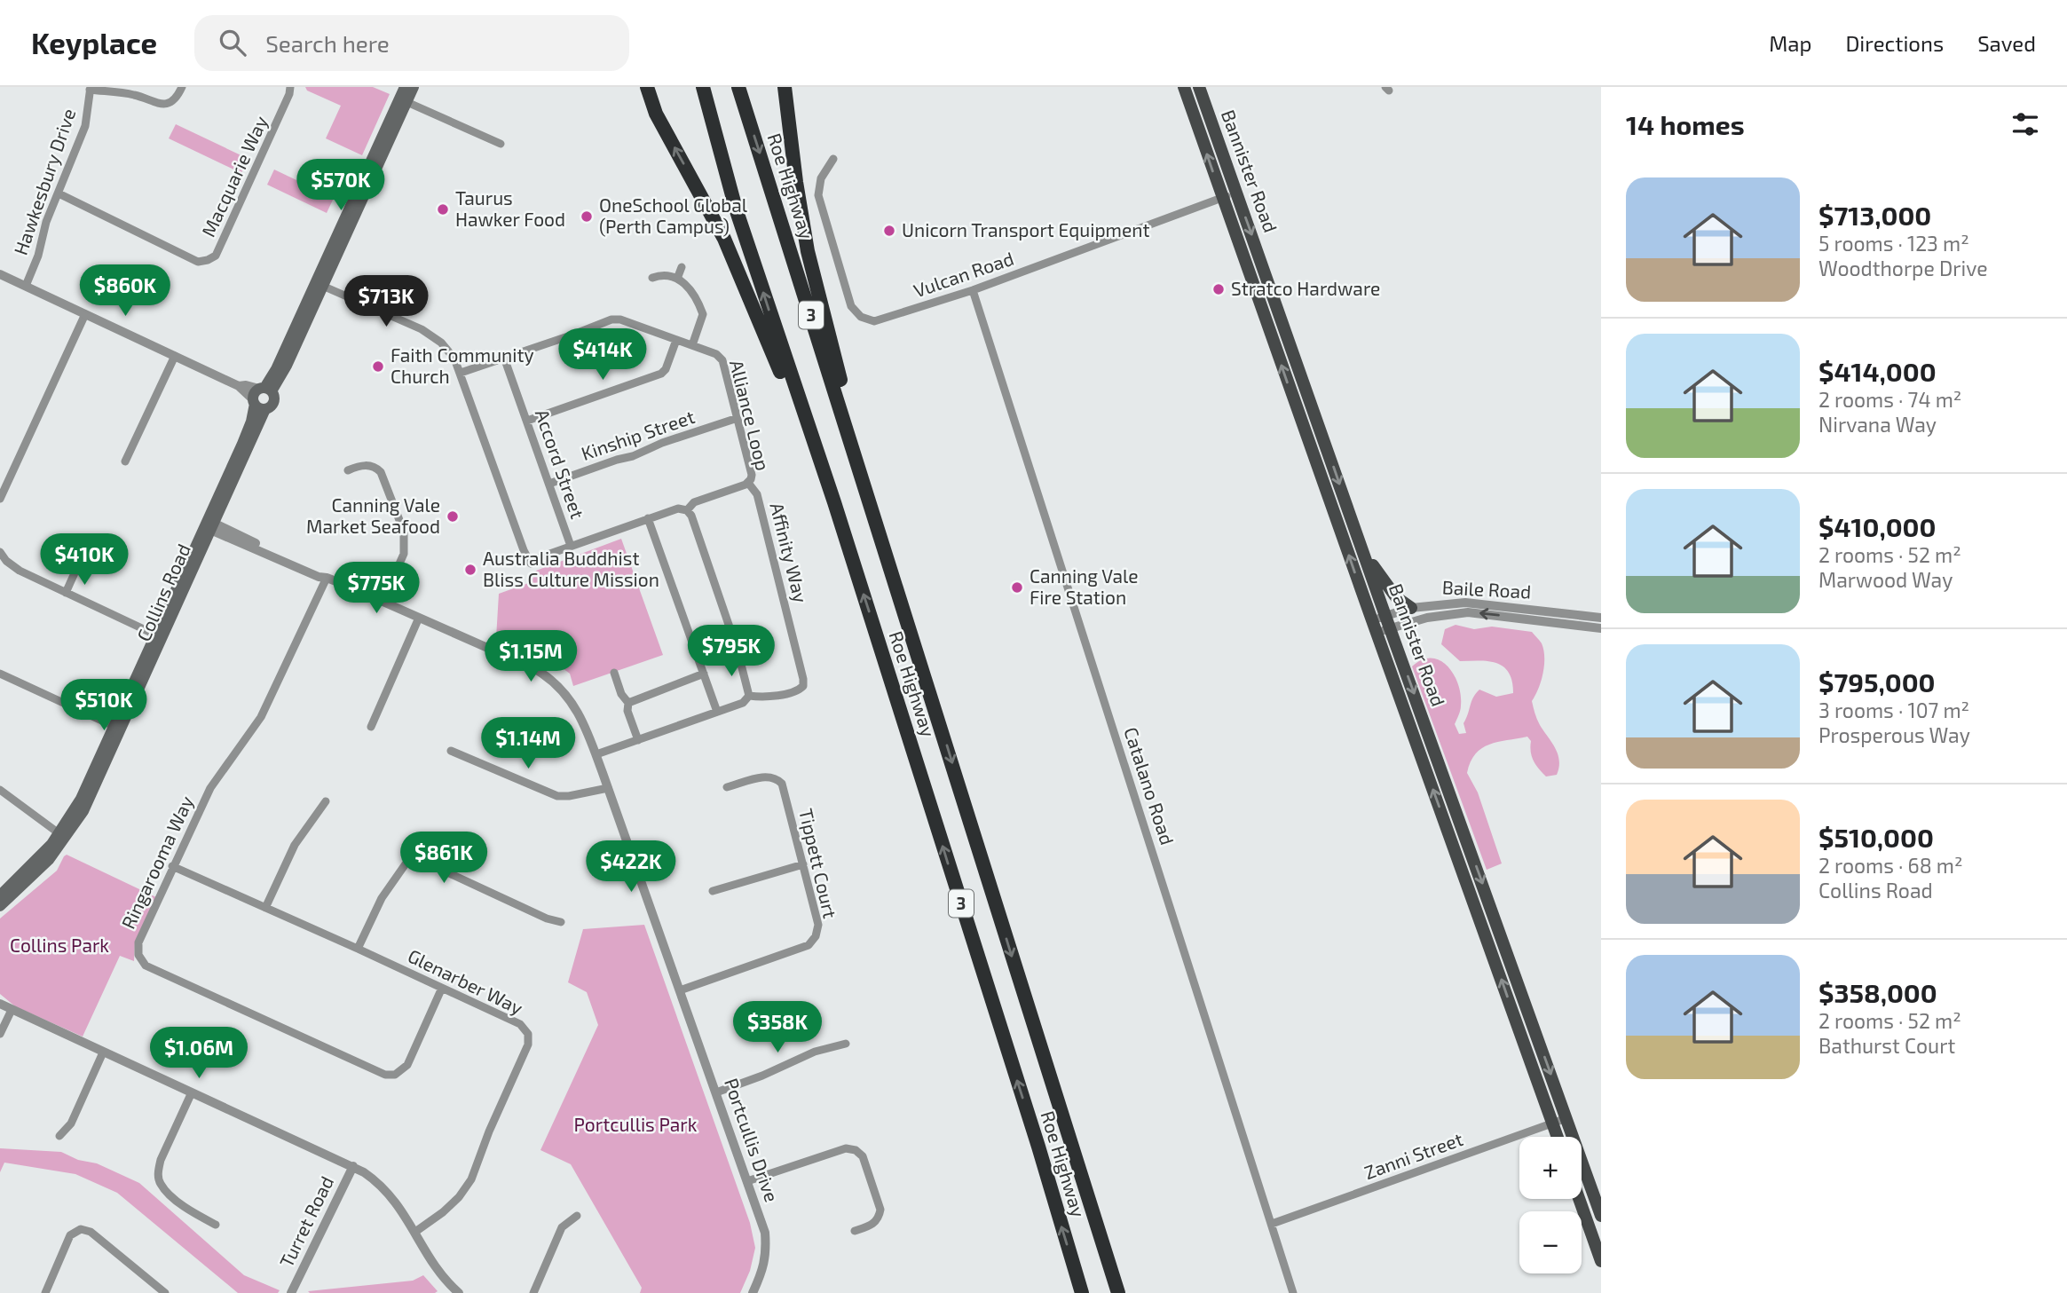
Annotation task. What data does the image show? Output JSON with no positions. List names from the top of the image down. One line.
{"streets":{"highway":["Roe Highway","3"],"main road":["Bannister Road","Collins Road"],"street":["Macquarie Way","Hawkesbury Drive","Vulcan Road","Alliance Loop","Kinship Street","Accord Street","Affinity Way","Baile Road","Catalano Road","Ringarooma Way","Tippett Court","Glenarber Way","Portcullis Drive","Zanni Street","Turret Road"]},"crossings":[["Bannister Road","Vulcan Road"],["Bannister Road","Baile Road"],["Bannister Road","Zanni Street"],["Macquarie Way","Hawkesbury Drive"],["Vulcan Road","Catalano Road"],["Alliance Loop","Kinship Street"],["Alliance Loop","Accord Street"],["Alliance Loop","Affinity Way"],["Kinship Street","Accord Street"],["Collins Road","Portcullis Drive"],["Catalano Road","Zanni Street"],["Ringarooma Way","Glenarber Way"],["Ringarooma Way","Portcullis Drive"],["Tippett Court","Portcullis Drive"]],"parks":["Collins Park","Portcullis Park"],"places":["Taurus Hawker Food","OneSchool Global (Perth Campus)","Unicorn Transport Equipment","Stratco Hardware","Faith Community Church","Canning Vale Market Seafood","Australia Buddhist Bliss Culture Mission","Canning Vale Fire Station"],"page":{"header":"Keyplace","search":"Search here","nav":["Map","Directions","Saved"],"heading":"14 homes","price":["$570K","$860K","$713K","$414K","$410K","$775K","$795K","$1.15M","$510K","$1.14M","$861K","$422K","$358K","$1.06M"],"list":[{"name":"$713,000","note":"5 rooms · 123 m² · Woodthorpe Drive"},{"name":"$414,000","note":"2 rooms · 74 m² · Nirvana Way"},{"name":"$410,000","note":"2 rooms · 52 m² · Marwood Way"},{"name":"$795,000","note":"3 rooms · 107 m² · Prosperous Way"},{"name":"$510,000","note":"2 rooms · 68 m² · Collins Road"},{"name":"$358,000","note":"2 rooms · 52 m² · Bathurst Court"}],"map_buttons":["+","−"]}}
